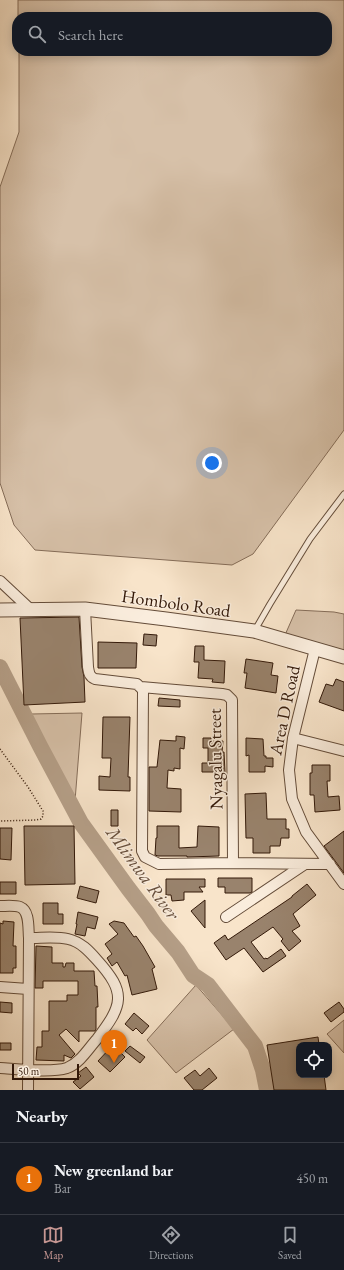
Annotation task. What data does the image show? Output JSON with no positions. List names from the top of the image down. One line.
{"streets":{"street":["Hombolo Road","Area D Road","Nyagalu Street"]},"crossings":[["Hombolo Road","Area D Road"],["Hombolo Road","Nyagalu Street"]],"water":["Mlimwa River"],"scale_bar":"50 m","page":{"search":"Search here","pins":"1","scale":"50 m","heading":"Nearby","list":[{"mark":"1","name":"New greenland bar","note":"Bar","value":"450 m"}],"nav":["Map","Directions","Saved"]}}
